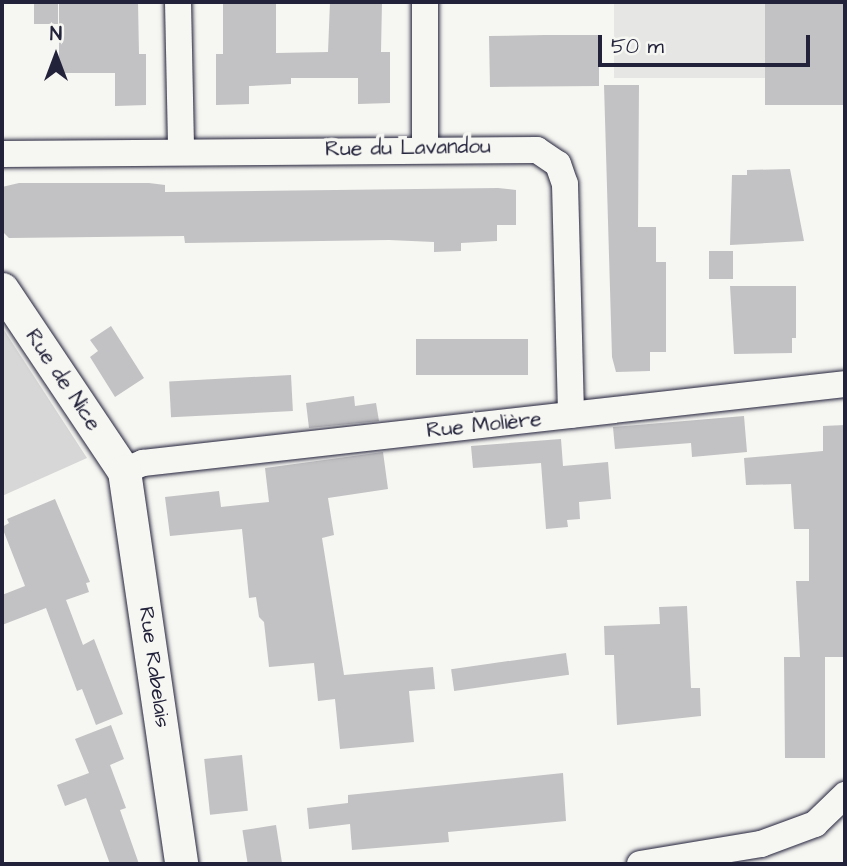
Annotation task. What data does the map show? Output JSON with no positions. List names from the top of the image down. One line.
{"streets":{"street":["Rue du Lavandou","Rue de Nice","Rue Molière","Rue Rabelais"]},"crossings":[["Rue du Lavandou","Rue Molière"],["Rue de Nice","Rue Molière"],["Rue de Nice","Rue Rabelais"],["Rue Molière","Rue Rabelais"]],"scale_bar":"50 m","north":"top"}
